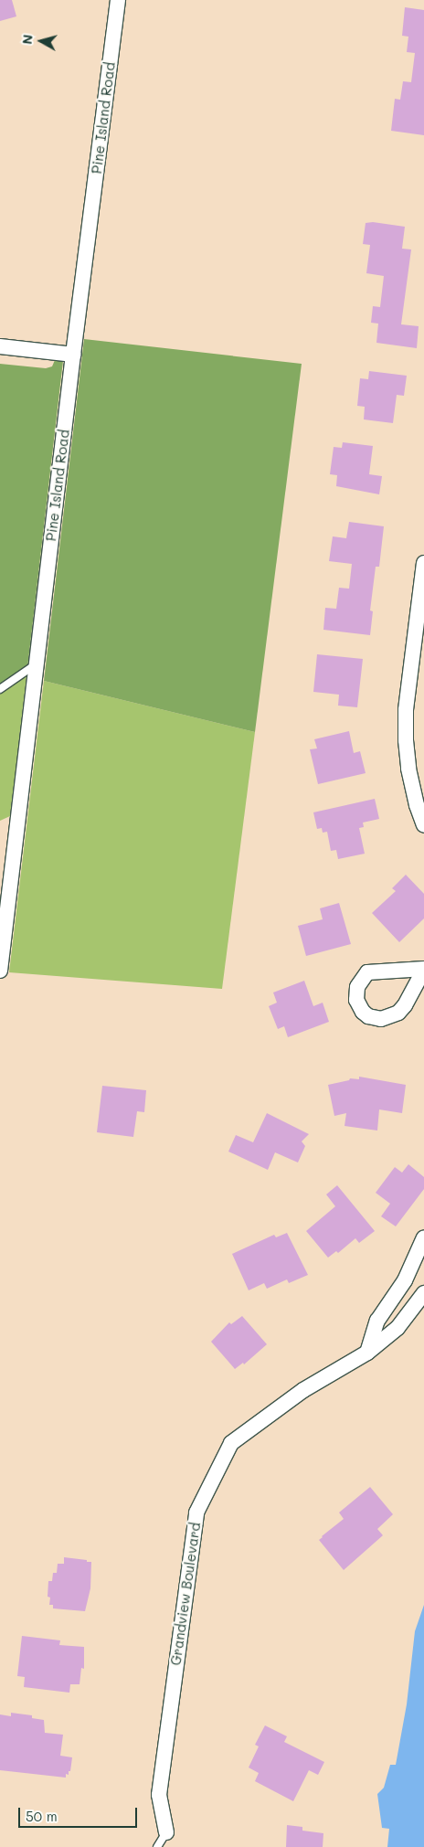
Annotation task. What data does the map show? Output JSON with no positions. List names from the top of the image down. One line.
{"streets":{"street":["Pine Island Road","Grandview Boulevard"]},"scale_bar":"50 m","north":"left"}
